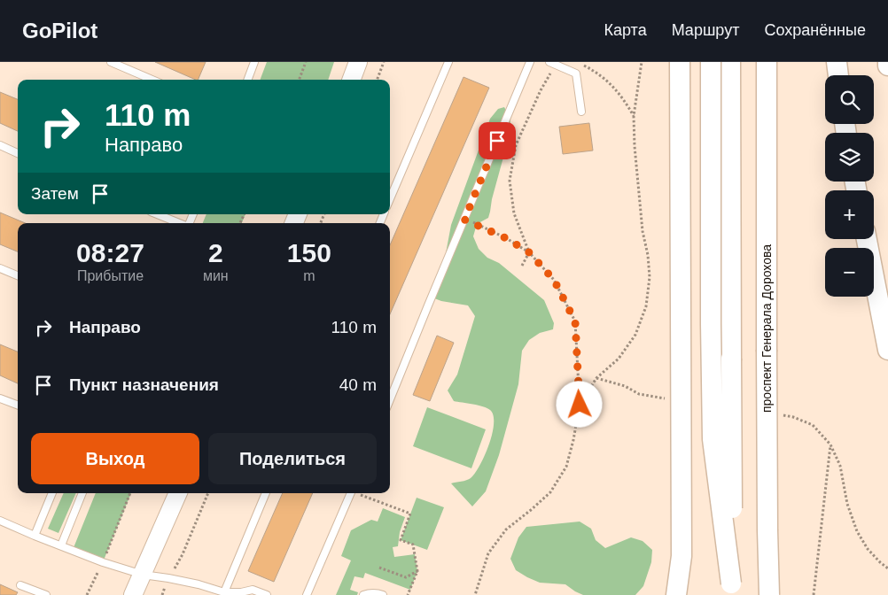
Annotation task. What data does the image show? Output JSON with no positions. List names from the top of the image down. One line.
{"streets":{"main road":["проспект Генерала Дорохова"]},"page":{"header":"GoPilot","nav":["Карта","Маршрут","Сохранённые"],"map_buttons":["+","−"],"turn":["110 m","Направо"],"then":"Затем","eta":["08:27","Прибытие","2","мин","150","m"],"list":[{"name":"Направо","value":"110 m"},{"name":"Пункт назначения","value":"40 m"}],"buttons":["Выход","Поделиться"]}}
